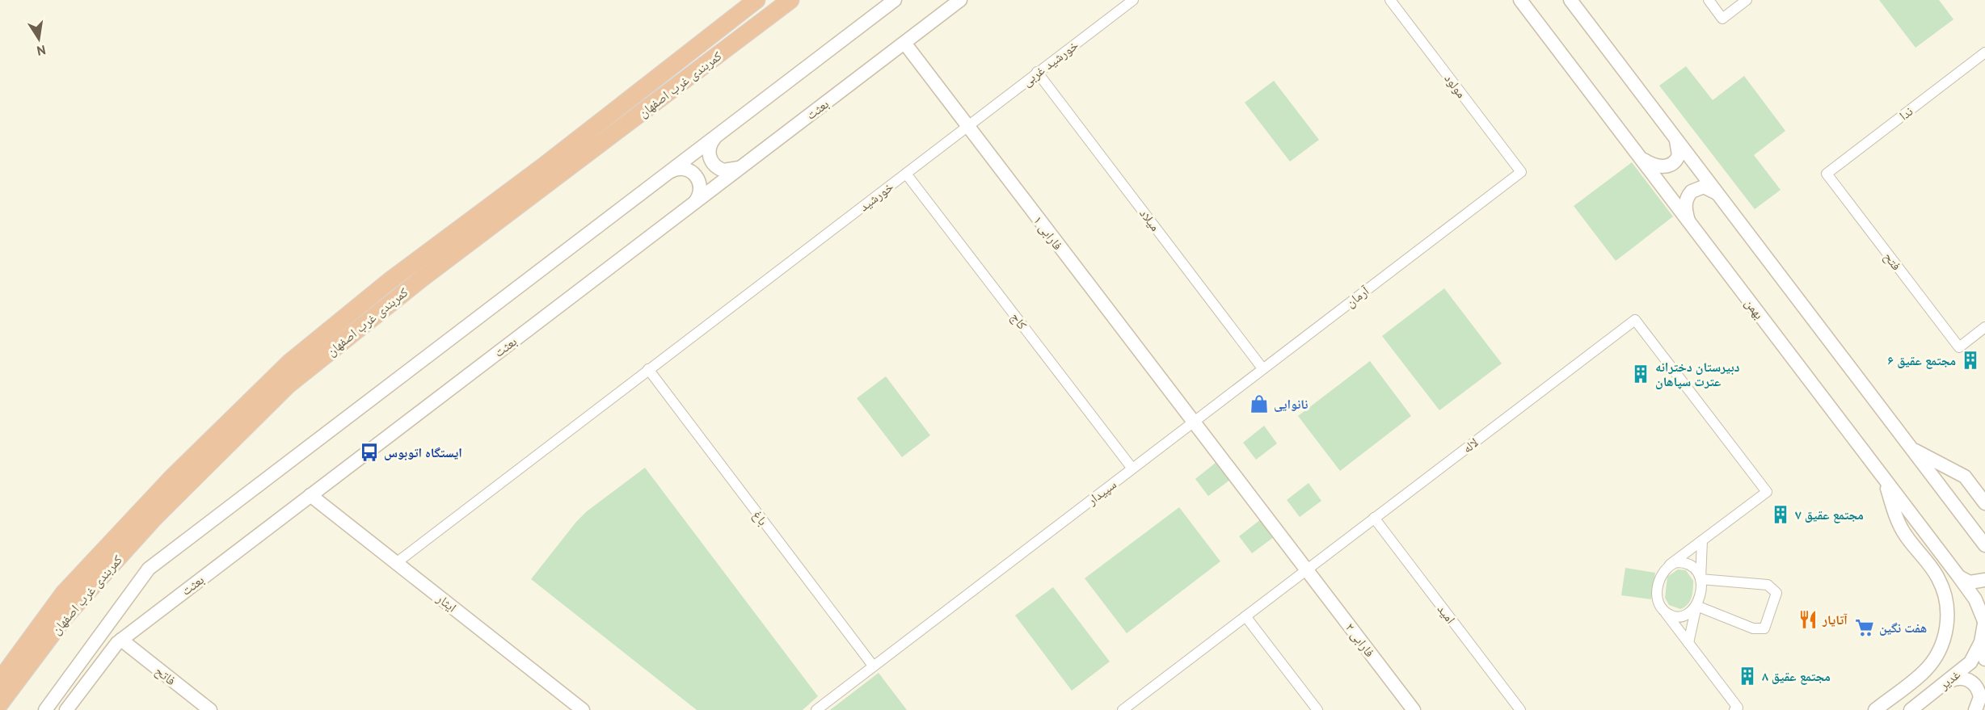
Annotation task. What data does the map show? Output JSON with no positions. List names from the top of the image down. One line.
{"streets":{"highway":["کمربندی غرب اصفهان"],"main road":["بعثت","فارابی ۱","بهمن","ایثار","فارابی ۲","فاتح","غدیر"],"street":["خورشید غربی","مولود","ندا","خورشید","میلاد","فتح","آرمان","کاج","لاله","سپیدار","باغ","امید"]},"crossings":[["خورشید غربی","خورشید"],["خورشید غربی","میلاد"],["خورشید غربی","فارابی ۱"],["مولود","آرمان"],["بعثت","فارابی ۱"],["بعثت","ایثار"],["بعثت","فاتح"],["ندا","فتح"],["خورشید","فارابی ۱"],["خورشید","کاج"],["خورشید","باغ"],["خورشید","ایثار"],["میلاد","آرمان"],["فارابی ۱","آرمان"],["فارابی ۱","لاله"],["فارابی ۱","سپیدار"],["فارابی ۱","فارابی ۲"],["آرمان","سپیدار"],["کاج","سپیدار"],["لاله","امید"],["لاله","فارابی ۲"],["سپیدار","باغ"]],"places":{"building":["مجتمع عقیق ۶","دبیرستان دخترانه عترت سپاهان","مجتمع عقیق ۷","مجتمع عقیق ۸"],"shop":["نانوایی"],"bus stop":["ایستگاه اتوبوس"],"restaurant":["آتایار"],"supermarket":["هفت نگین"]},"north":"bottom"}
